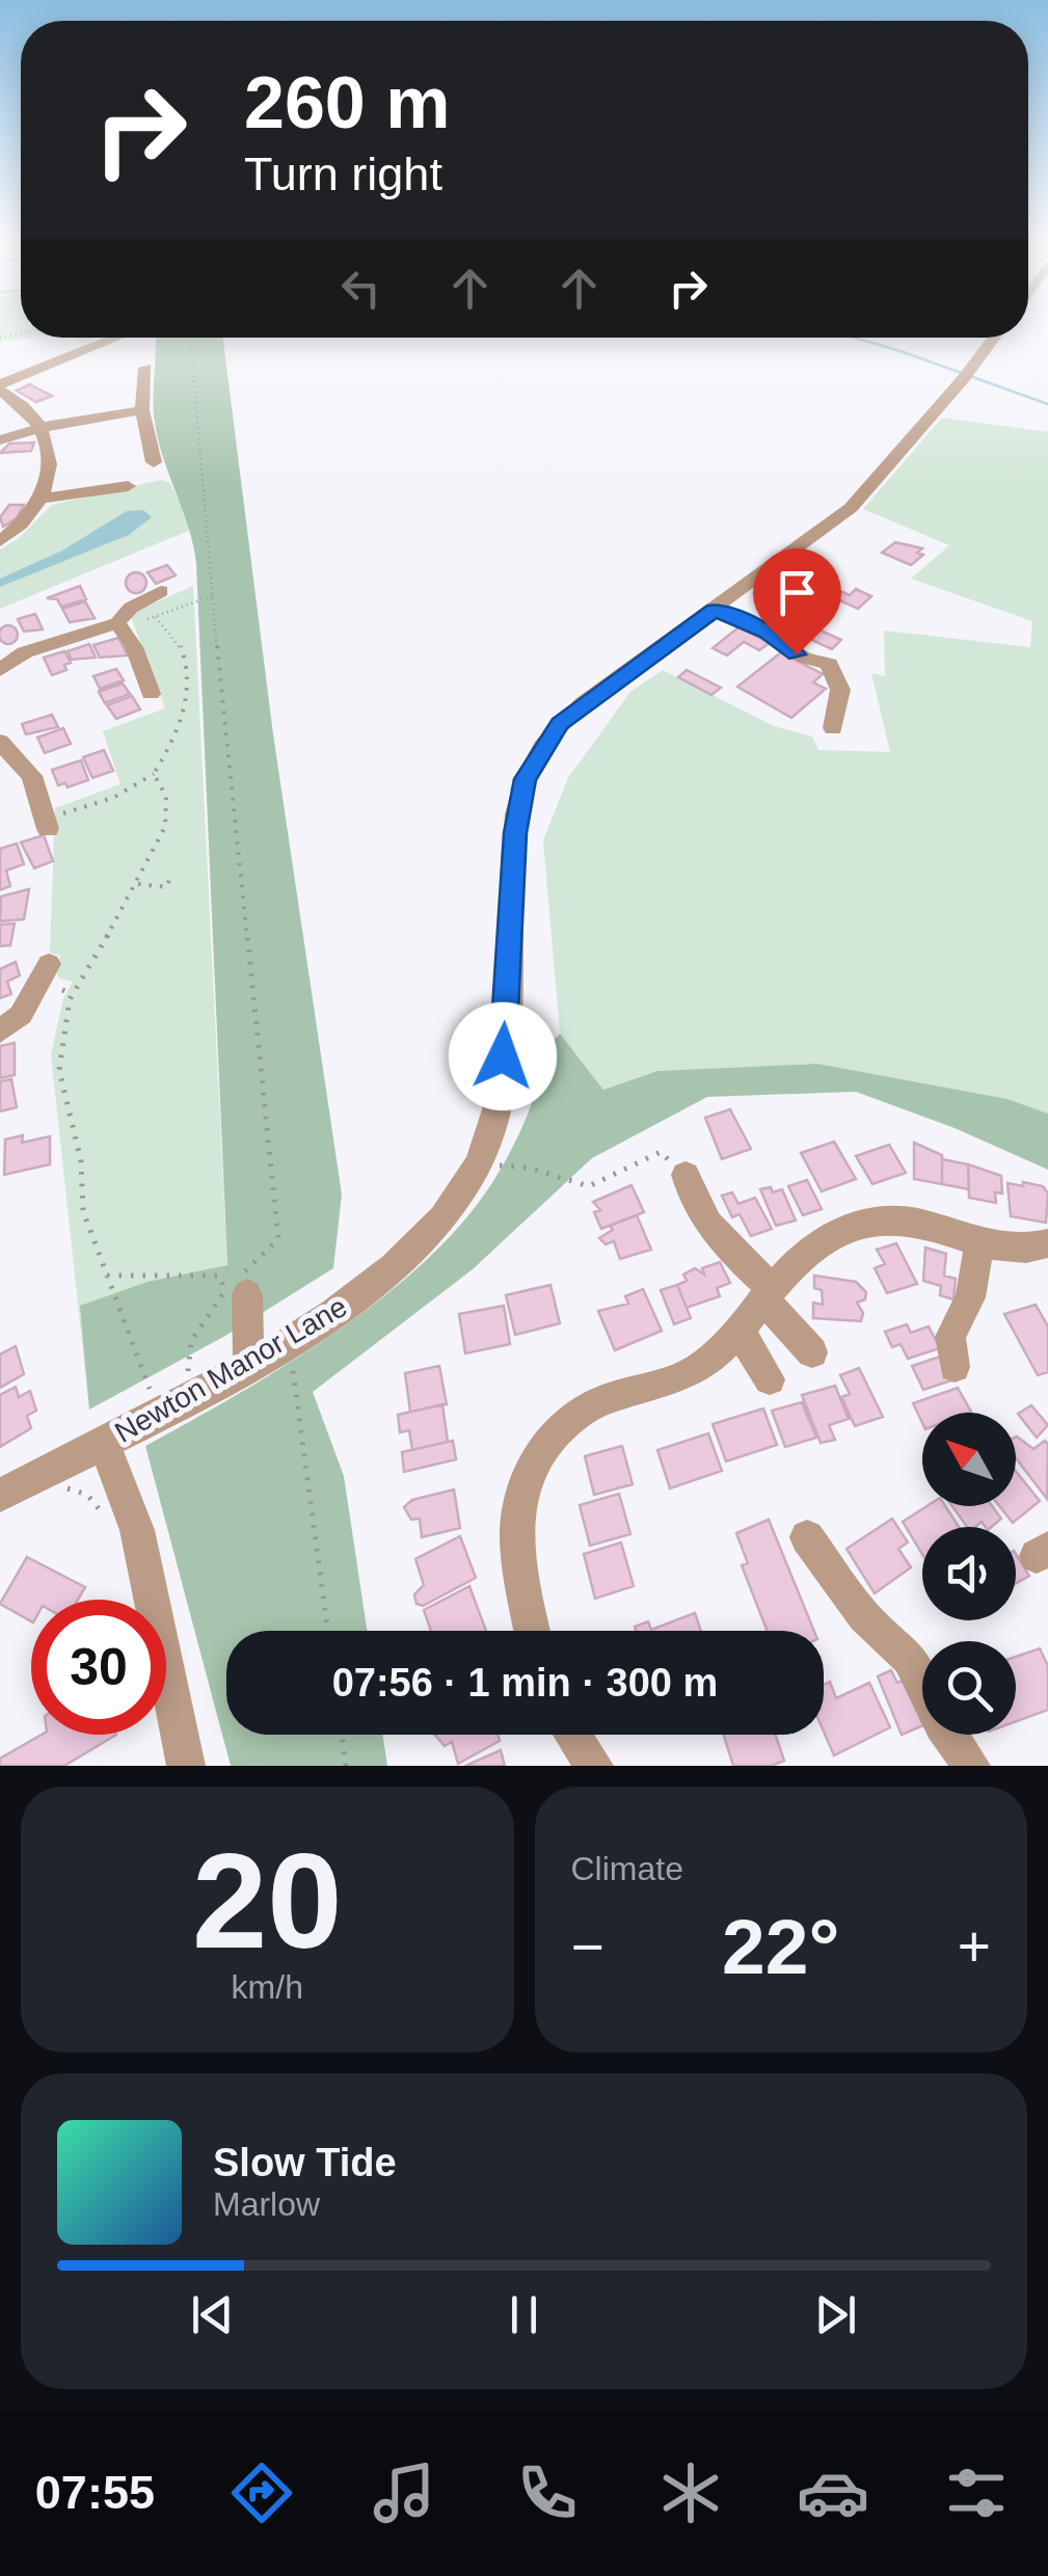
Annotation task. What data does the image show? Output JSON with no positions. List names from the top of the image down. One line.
{"streets":{"street":["Newton Manor Lane"]},"north":"top left","page":{"turn":["260 m","Turn right"],"limit":"30","trip":"07:56 · 1 min · 300 m","tile":[["20","km/h"],"Climate"],"heat":["−","22°","+"],"song":["Slow Tide","Marlow"],"tabs":"07:55"}}
